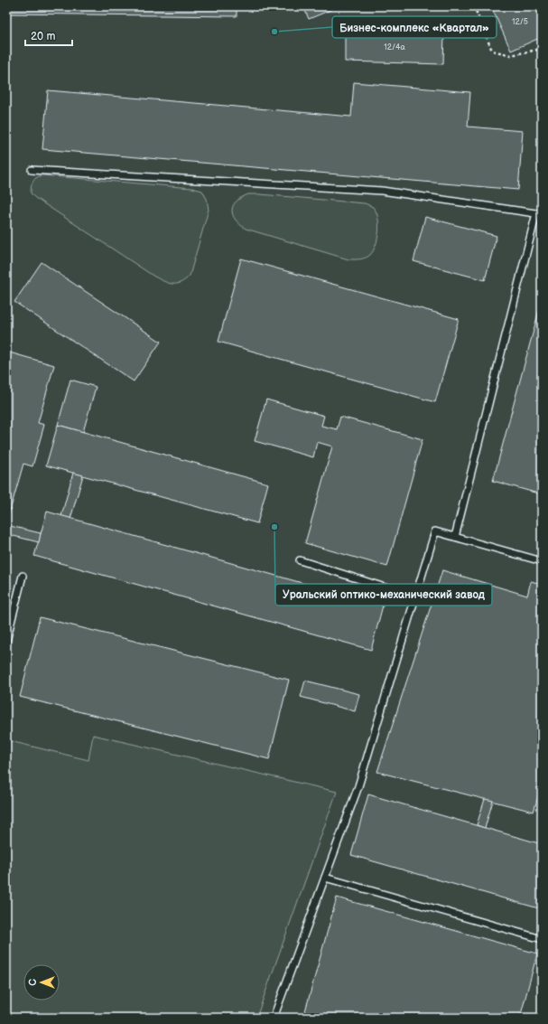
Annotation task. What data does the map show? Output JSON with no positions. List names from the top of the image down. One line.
{"places":["Бизнес-комплекс «Квартал»","Уральский оптико-механический завод"],"house_numbers":["12/5","12/4а"],"scale_bar":"20 m","north":"left"}
